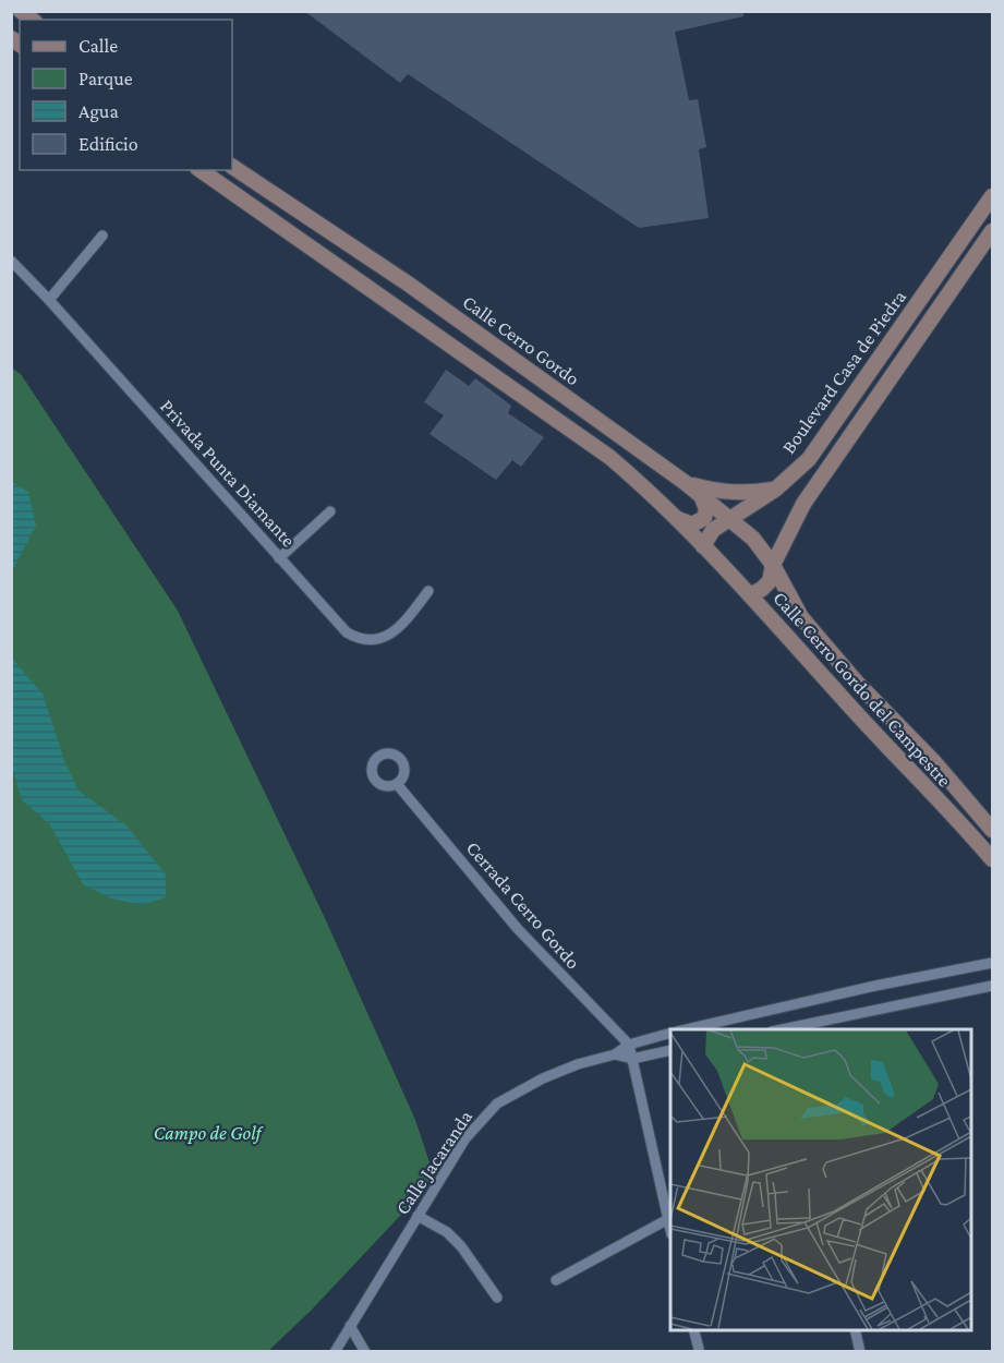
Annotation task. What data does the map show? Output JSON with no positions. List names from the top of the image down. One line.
{"streets":{"main road":["Calle Cerro Gordo","Boulevard Casa de Piedra","Calle Cerro Gordo del Campestre"],"street":["Privada Punta Diamante","Cerrada Cerro Gordo","Calle Jacaranda"]},"crossings":[["Calle Cerro Gordo","Boulevard Casa de Piedra"],["Calle Cerro Gordo","Calle Cerro Gordo del Campestre"],["Boulevard Casa de Piedra","Calle Cerro Gordo del Campestre"],["Cerrada Cerro Gordo","Calle Jacaranda"]],"parks":["Campo de Golf"],"legend":["Calle","Parque","Agua","Edificio"]}
